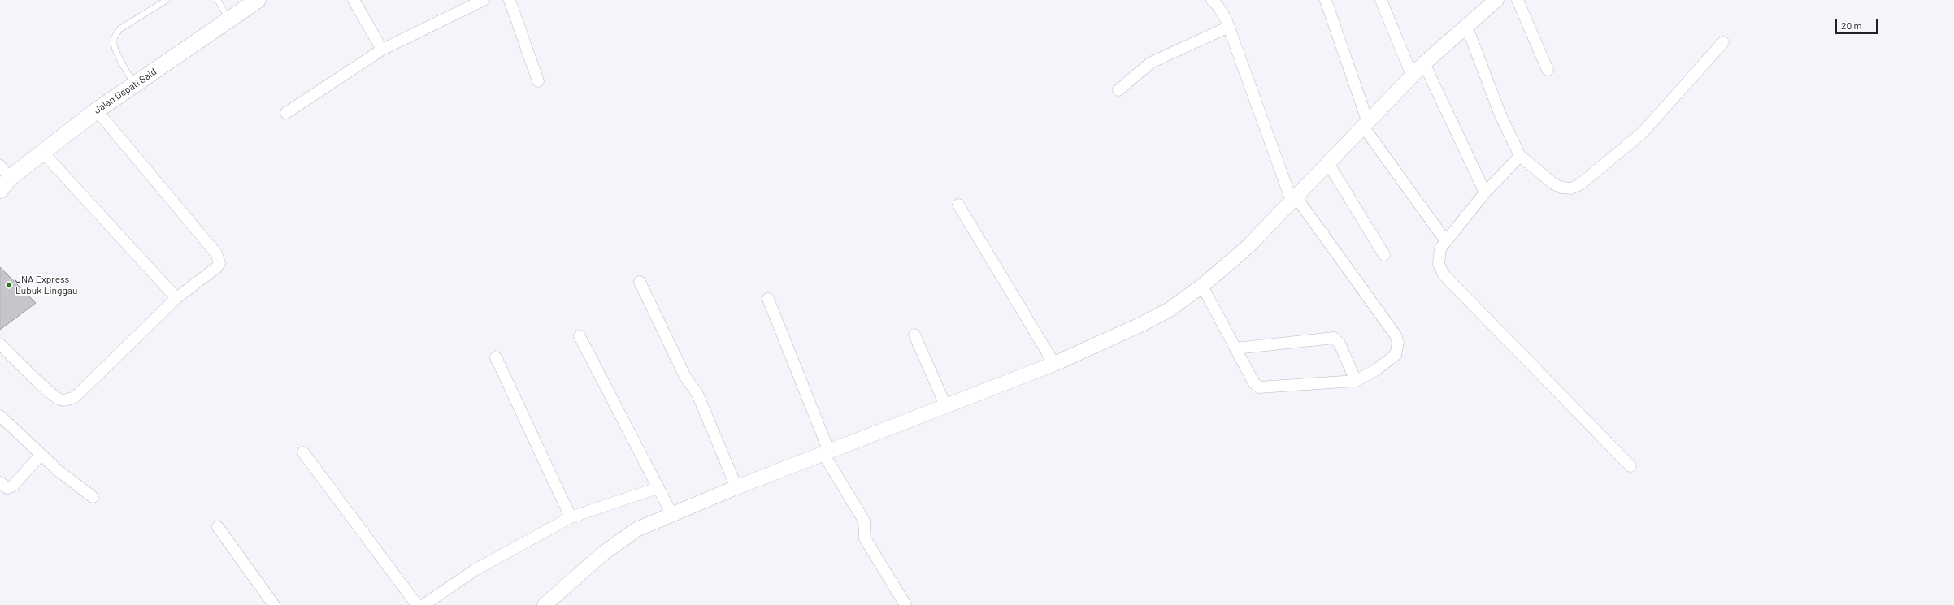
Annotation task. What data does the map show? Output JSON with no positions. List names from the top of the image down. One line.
{"streets":{"main road":["Jalan Depati Said"]},"places":["JNA Express Lubuk Linggau"],"scale_bar":"20 m"}
